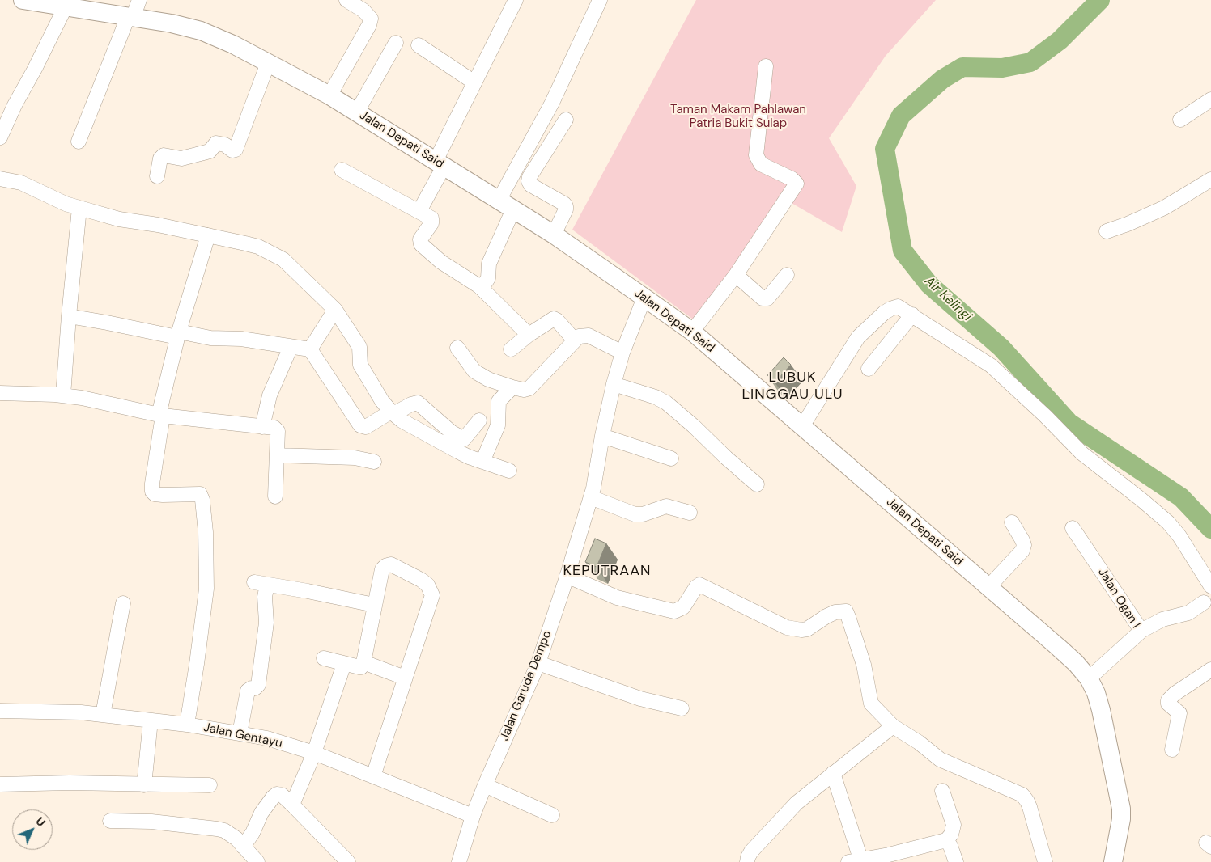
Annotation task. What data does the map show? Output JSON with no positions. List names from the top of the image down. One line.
{"streets":{"main road":["Jalan Depati Said"],"street":["Jalan Ogan I","Jalan Garuda Dempo","Jalan Gentayu"]},"crossings":[["Jalan Depati Said","Jalan Ogan I"],["Jalan Depati Said","Jalan Garuda Dempo"],["Jalan Garuda Dempo","Jalan Gentayu"]],"districts":["LUBUK LINGGAU ULU","KEPUTRAAN"],"water":["Air Kelingi"],"parks":["Taman Makam Pahlawan Patria Bukit Sulap"],"north":"top right"}
